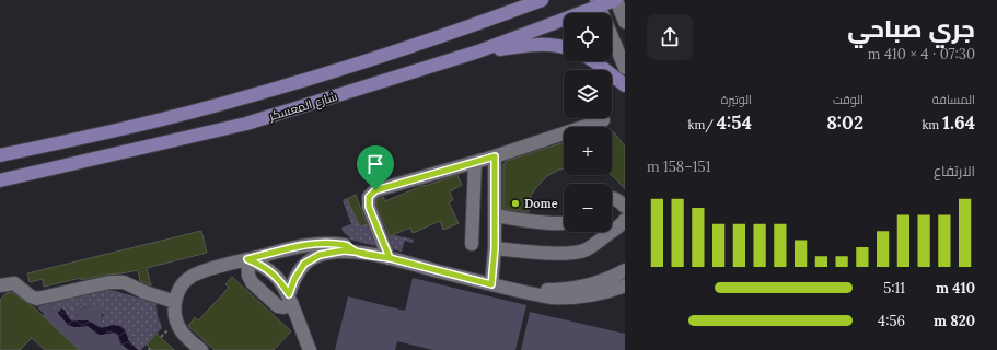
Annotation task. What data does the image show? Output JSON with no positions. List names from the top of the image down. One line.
{"streets":{"main road":["شارع المعسكر"]},"places":["Dome"],"page":{"heading":["جري صباحي","07:30 · 4 × 410 m"],"map_buttons":["+","−"],"stats":[["المسافة","1.64 km"],["الوقت","8:02"],["الوتيرة","4:54 /km"]],"chart":["الارتفاع","151–158 m"],"list":[{"name":"410 m","note":"5:11"},{"name":"820 m","note":"4:56"}]}}
